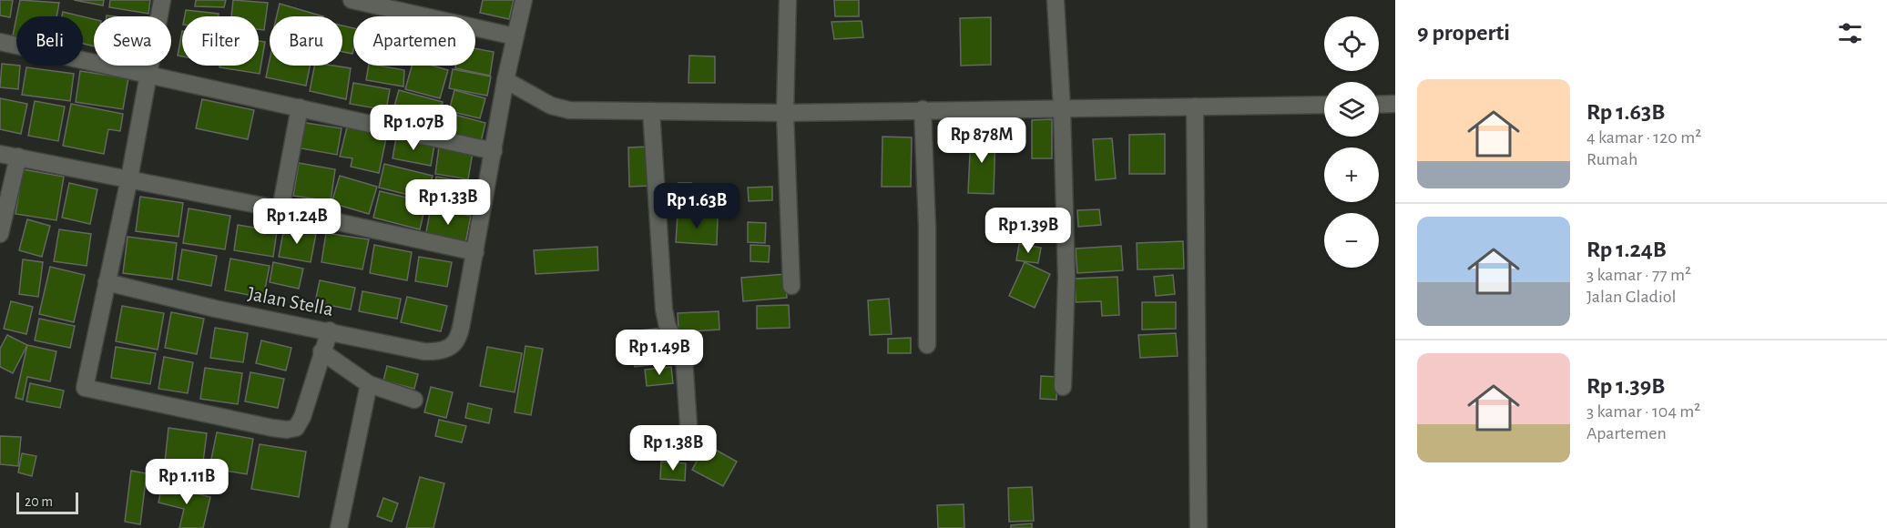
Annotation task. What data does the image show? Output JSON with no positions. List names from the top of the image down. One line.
{"streets":{"street":["Jalan Stella"]},"scale_bar":"20 m","page":{"heading":"9 properti","map_buttons":["+","−"],"chip":["Beli","Sewa","Filter","Baru","Apartemen"],"list":[{"name":"Rp 1.63B","note":"4 kamar · 120 m² · Rumah"},{"name":"Rp 1.24B","note":"3 kamar · 77 m² · Jalan Gladiol"},{"name":"Rp 1.39B","note":"3 kamar · 104 m² · Apartemen"}],"price":["Rp 1.07B","Rp 878M","Rp 1.33B","Rp 1.63B","Rp 1.24B","Rp 1.39B","Rp 1.49B","Rp 1.38B","Rp 1.11B"],"scale":"20 m"}}
